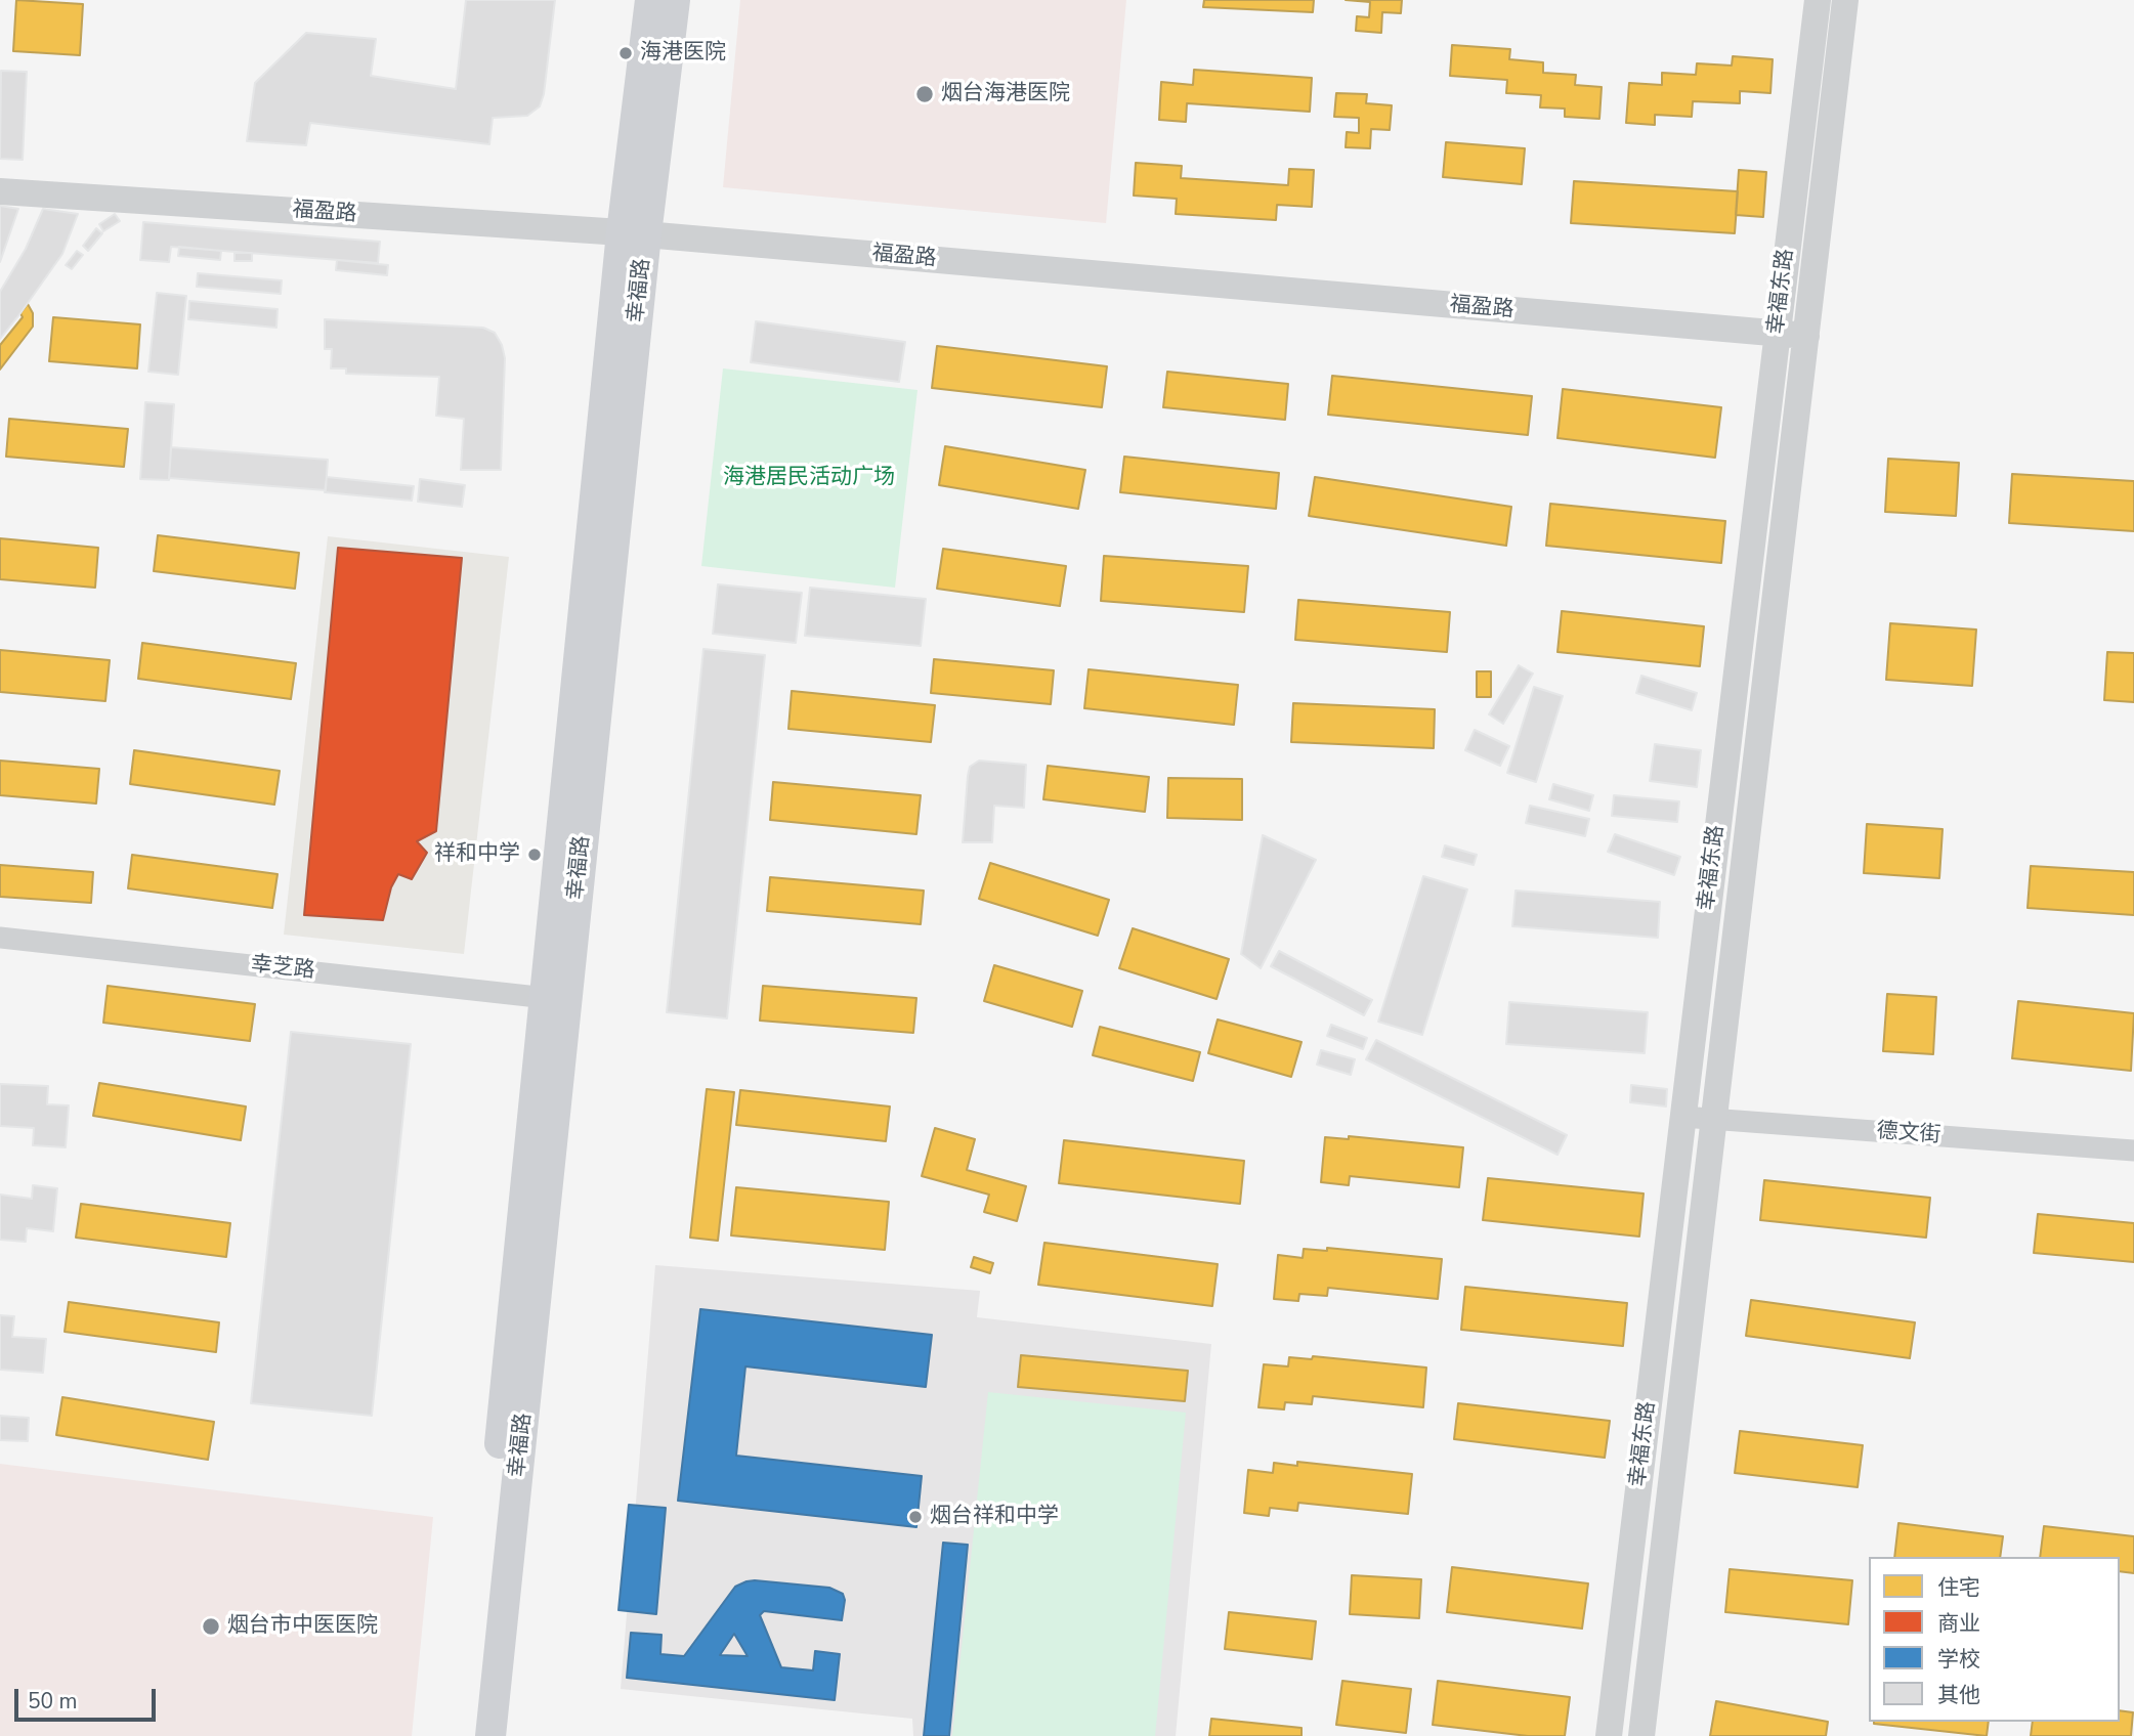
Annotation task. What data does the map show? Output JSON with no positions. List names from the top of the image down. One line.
{"streets":{"main road":["幸福路"],"street":["福盈路","幸福东路","幸芝路","德文街"]},"crossings":[["福盈路","幸福路"],["福盈路","幸福东路"],["幸福路","幸芝路"],["幸福东路","德文街"]],"parks":["海港居民活动广场"],"places":["海港医院","烟台海港医院","祥和中学","烟台祥和中学","烟台市中医医院"],"legend":["住宅","商业","学校","其他"],"scale_bar":"50 m"}
